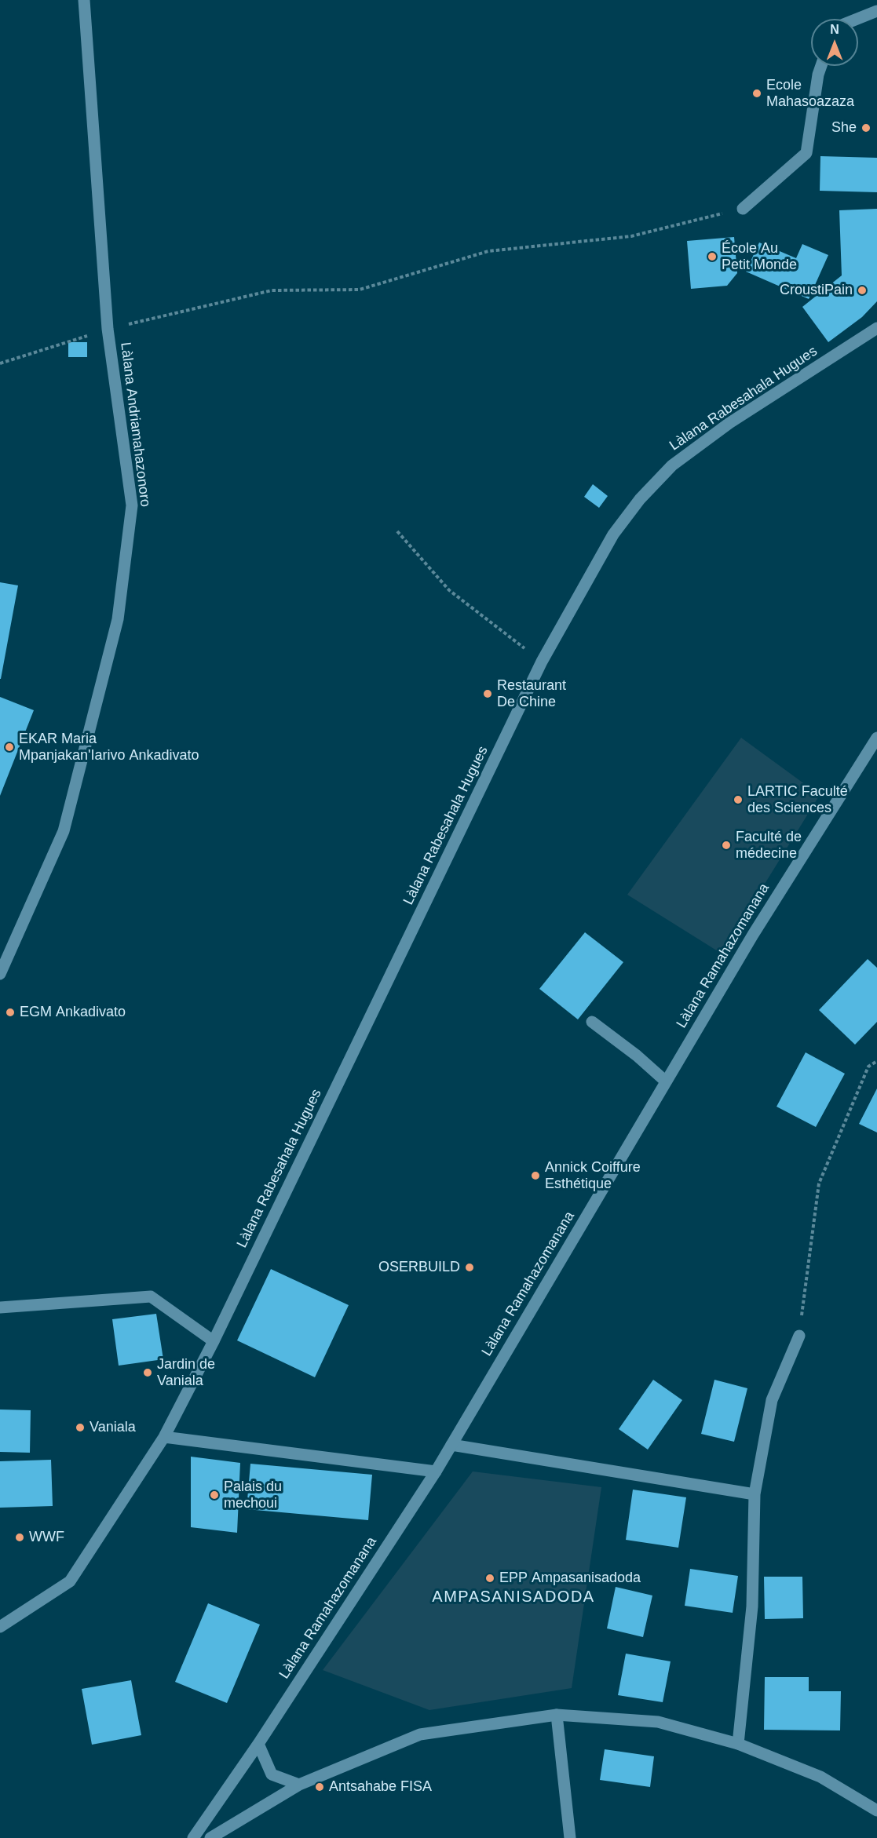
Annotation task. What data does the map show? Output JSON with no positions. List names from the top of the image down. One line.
{"streets":{"street":["Làlana Rabesahala Hugues","Làlana Andriamahazonoro","Làlana Ramahazomanana"]},"districts":["AMPASANISADODA"],"places":["Ecole Mahasoazaza","She","École Au Petit Monde","CroustiPain","Restaurant De Chine","EKAR Maria Mpanjakan'Iarivo Ankadivato","LARTIC Faculté des Sciences","Faculté de médecine","EGM Ankadivato","Annick Coiffure Esthétique","OSERBUILD","Jardin de Vaniala","Vaniala","Palais du mechoui","WWF","EPP Ampasanisadoda","Antsahabe FISA"],"north":"top"}
